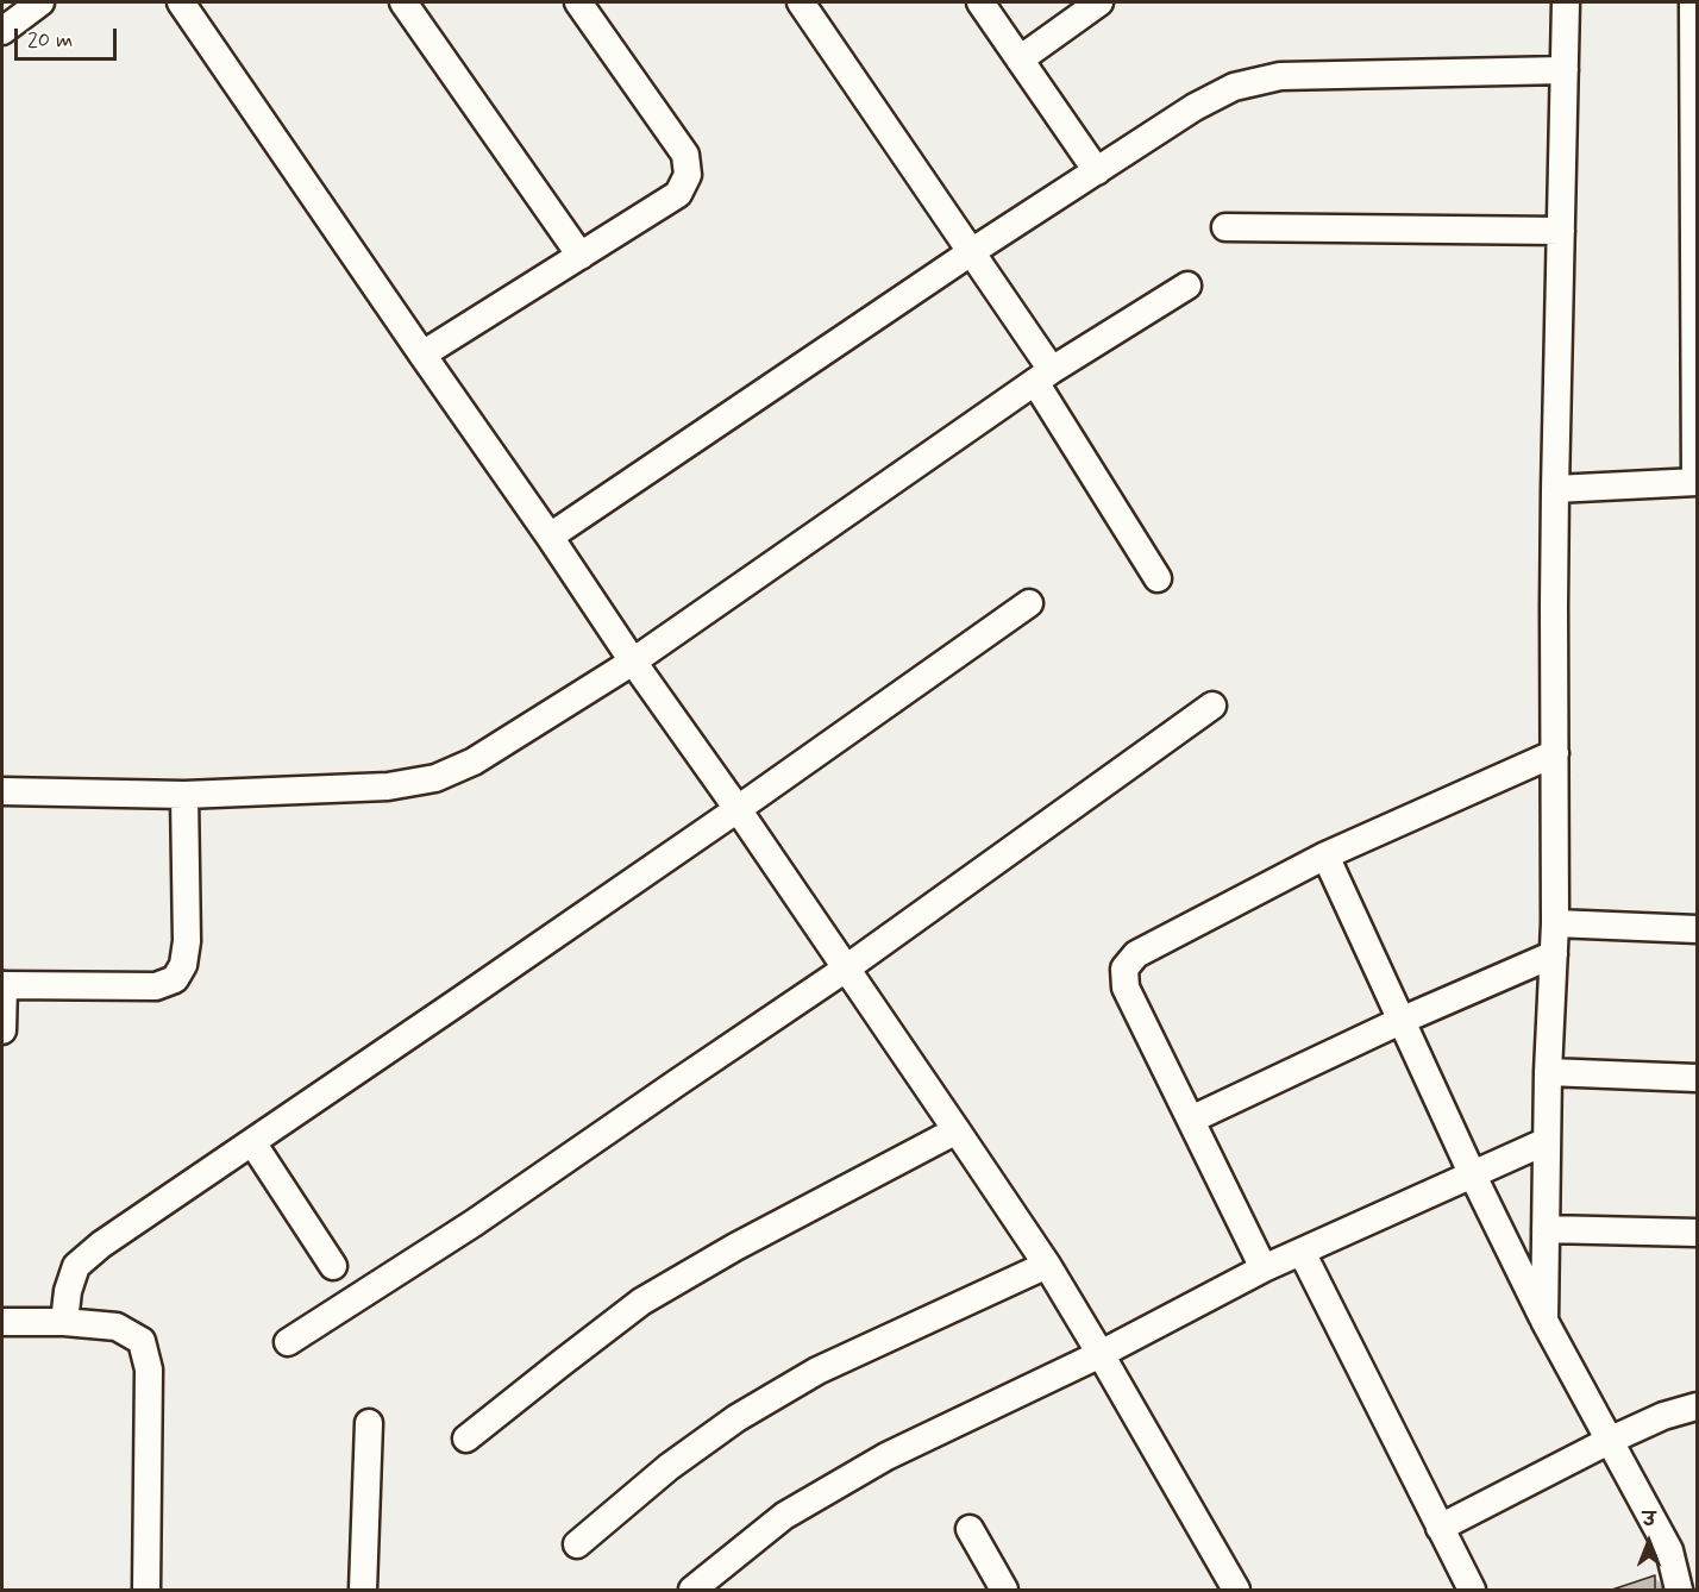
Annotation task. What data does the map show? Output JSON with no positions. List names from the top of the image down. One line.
{"scale_bar":"20 m","north":"top"}
